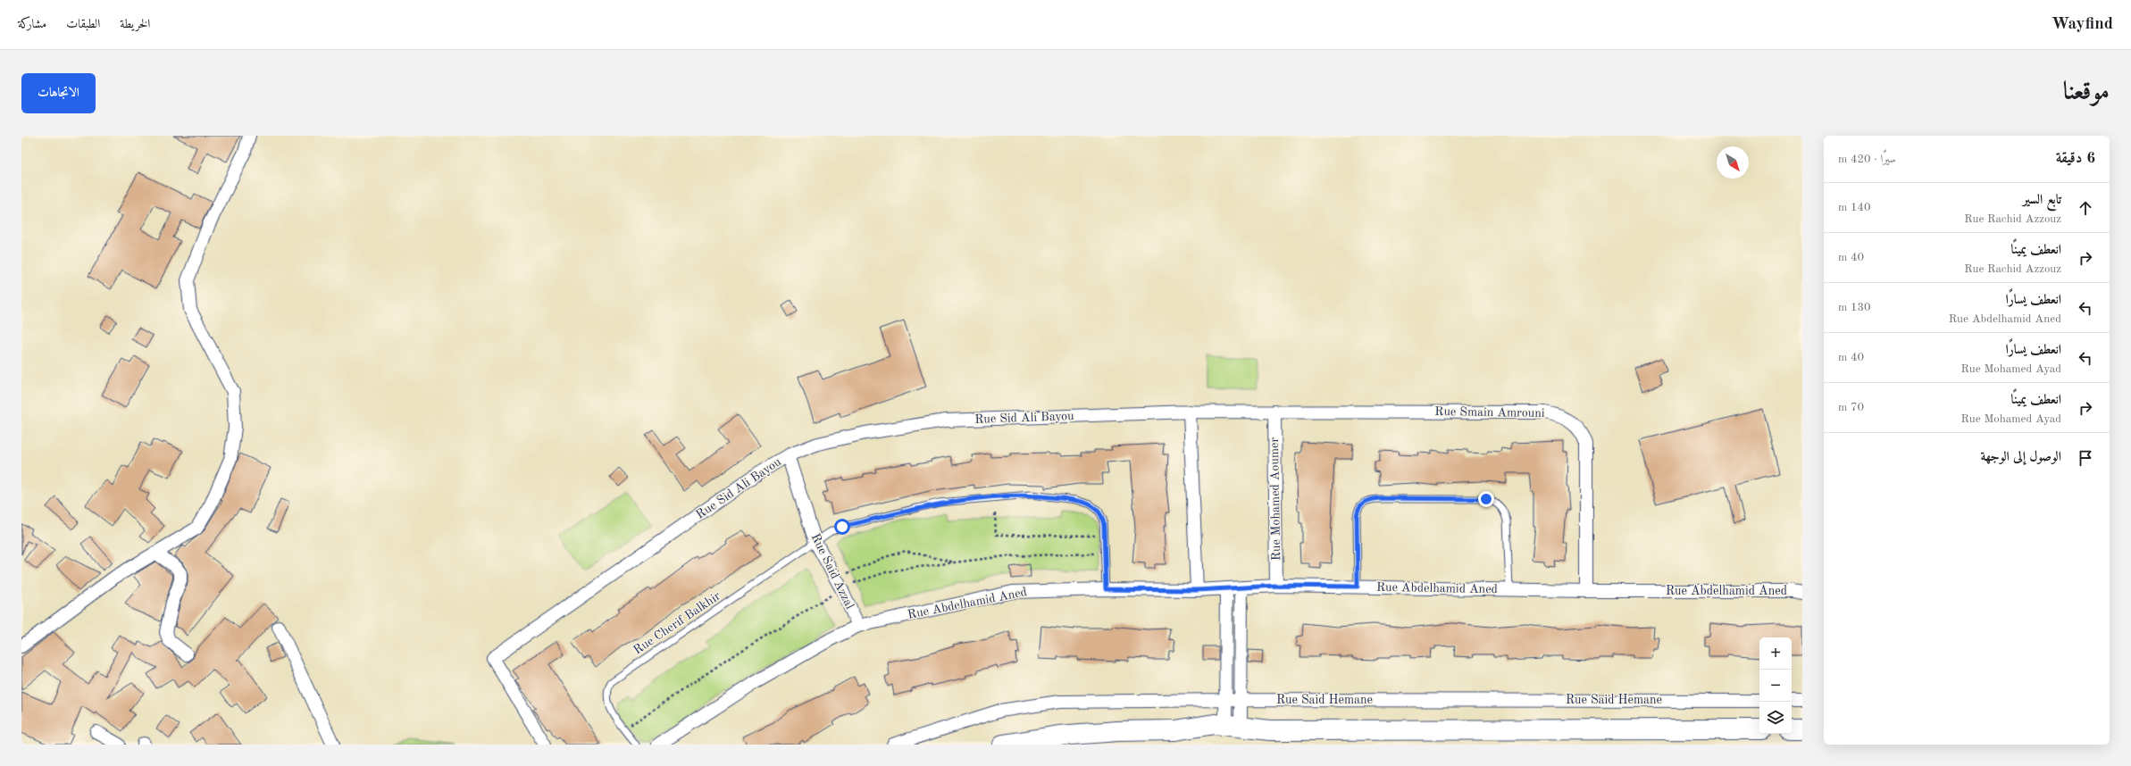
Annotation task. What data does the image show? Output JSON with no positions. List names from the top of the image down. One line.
{"streets":{"street":["Rue Smain Amrouni","Rue Sid Ali Bayou","Rue Mohamed Aoumer","Rue Said Azzal","Rue Abdelhamid Aned","Rue Said Hemane"],"lane":["Rue Cherif Balkhir"]},"crossings":[["Rue Smain Amrouni","Rue Sid Ali Bayou"],["Rue Smain Amrouni","Rue Mohamed Aoumer"],["Rue Smain Amrouni","Rue Abdelhamid Aned"],["Rue Sid Ali Bayou","Rue Mohamed Aoumer"],["Rue Sid Ali Bayou","Rue Said Azzal"],["Rue Mohamed Aoumer","Rue Abdelhamid Aned"],["Rue Said Azzal","Rue Abdelhamid Aned"],["Rue Said Azzal","Rue Cherif Balkhir"],["Rue Abdelhamid Aned","Rue Cherif Balkhir"]],"north":"bottom right","page":{"header":"Wayfind","nav":["الخريطة","الطبقات","مشاركة"],"title":"موقعنا","buttons":"الاتجاهات","heading":["6 دقيقة","سيرًا · 420 m"],"list":[["تابع السير","Rue Rachid Azzouz","140 m"],["انعطف يمينًا","Rue Rachid Azzouz","40 m"],["انعطف يسارًا","Rue Abdelhamid Aned","130 m"],["انعطف يسارًا","Rue Mohamed Ayad","40 m"],["انعطف يمينًا","Rue Mohamed Ayad","70 m"],"الوصول إلى الوجهة"],"map_buttons":["+","−"]}}
